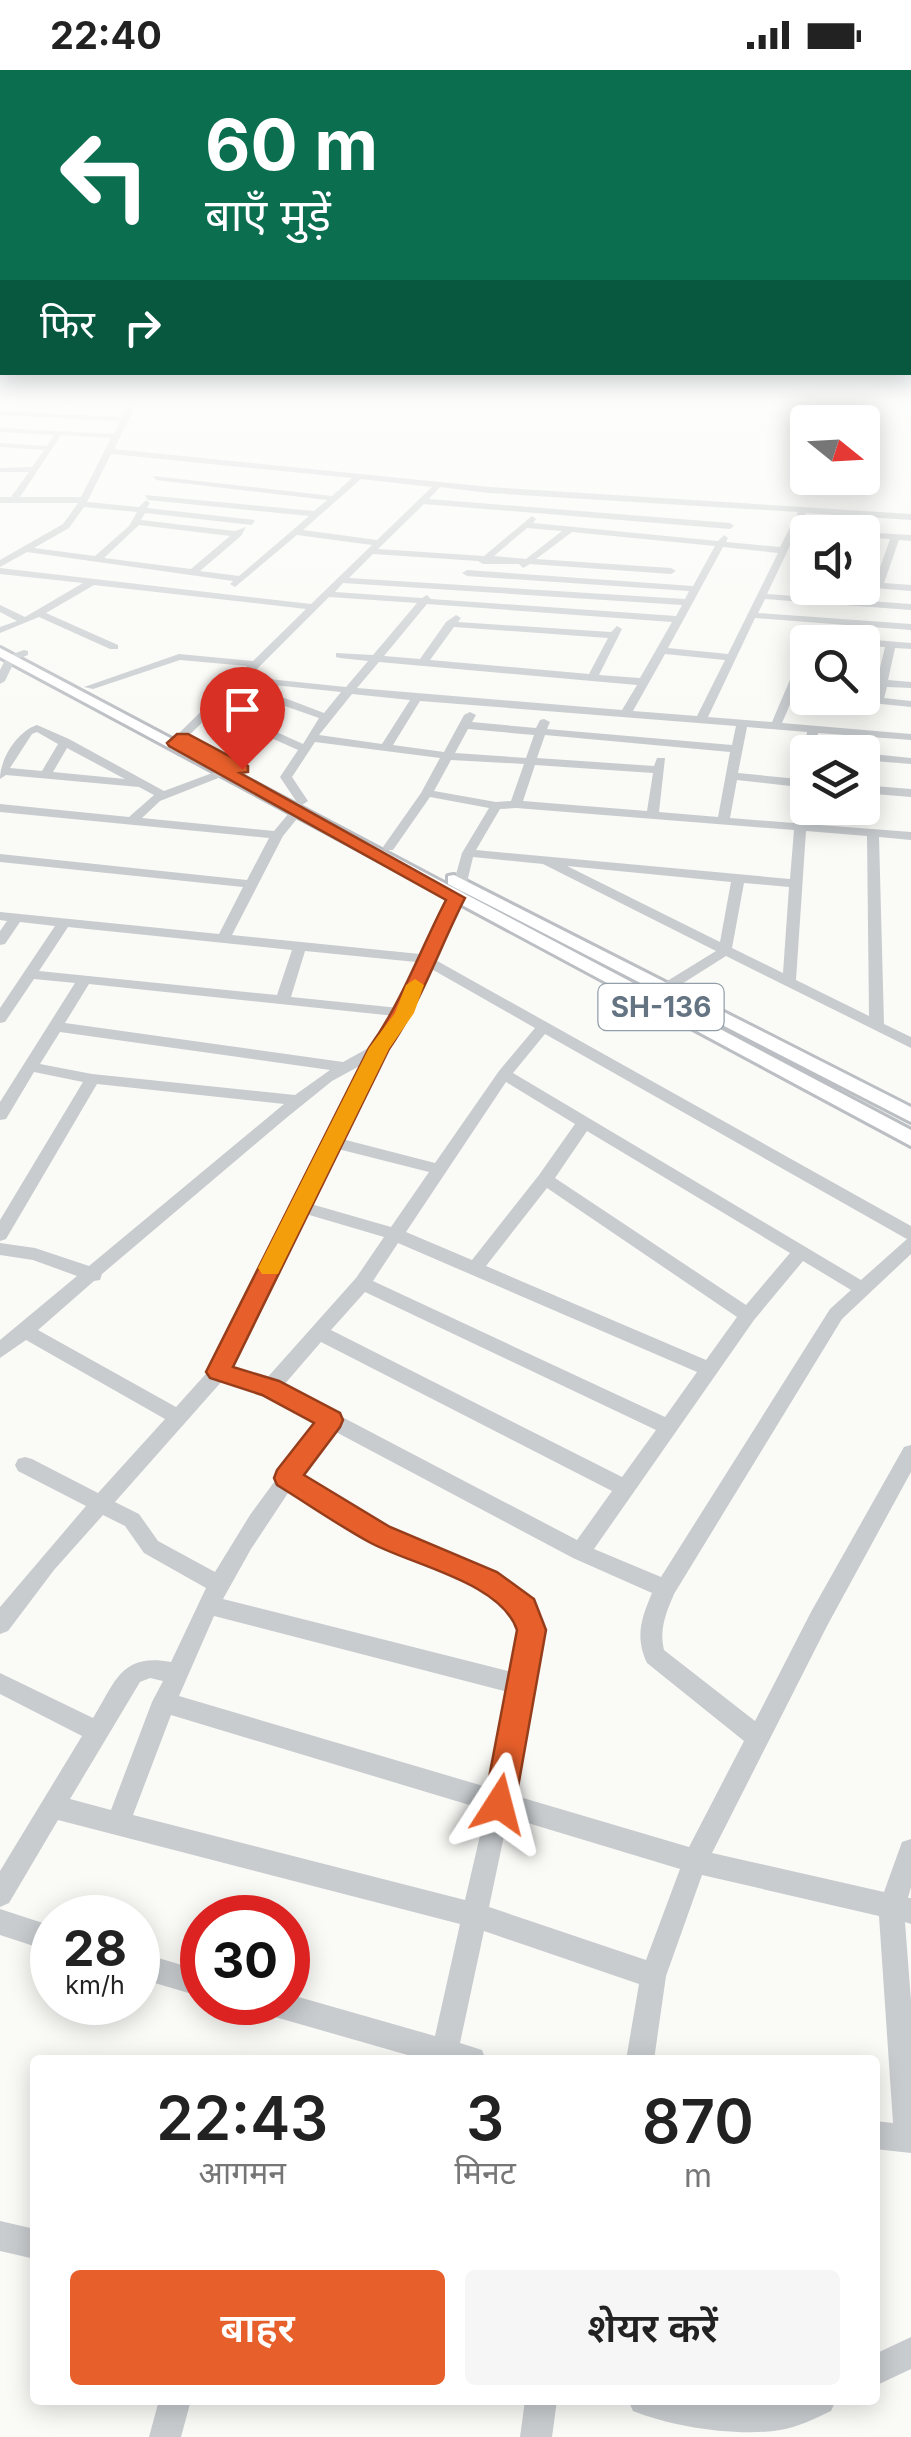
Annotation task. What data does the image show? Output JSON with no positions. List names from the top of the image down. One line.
{"streets":{"main road":["SH-136"]},"north":"right","page":{"status":"22:40","turn":["60 m","बाएँ मुड़ें"],"then":"फिर","speed":"28 km/h","limit":"30","eta":["22:43","आगमन","3","मिनट","870","m"],"buttons":["बाहर","शेयर करें"]}}
